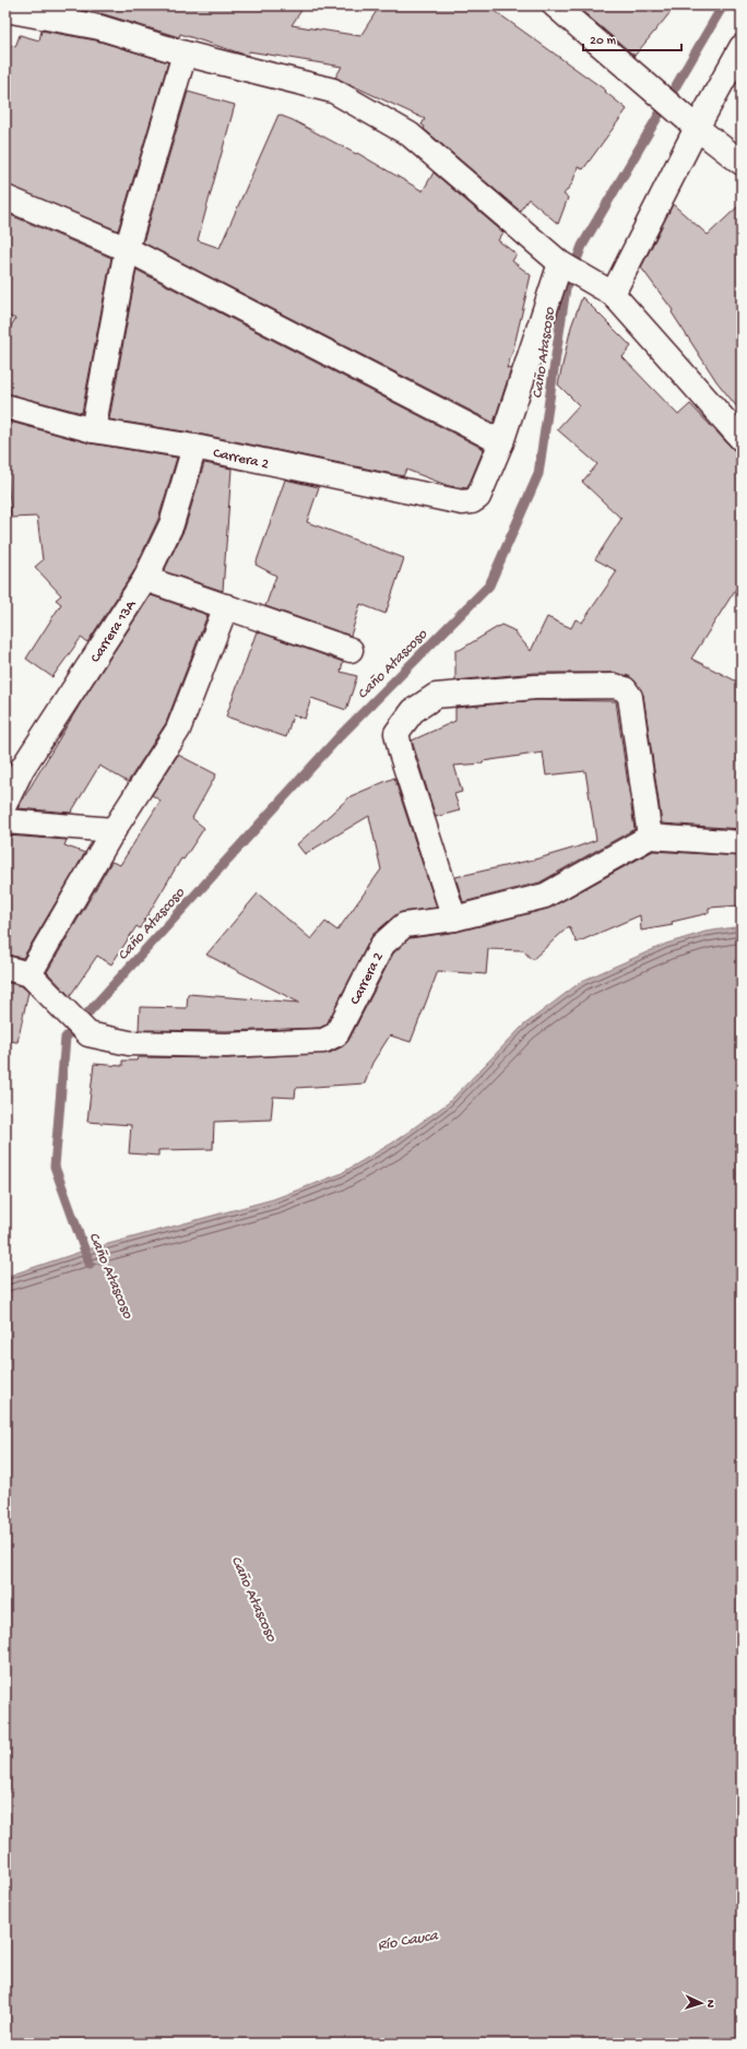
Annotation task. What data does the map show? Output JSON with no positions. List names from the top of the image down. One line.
{"streets":{"street":["Carrera 2","Carrera 13A"]},"crossings":[["Carrera 2","Carrera 13A"]],"water":["Caño Atascoso","Río Cauca"],"scale_bar":"20 m","north":"right"}
